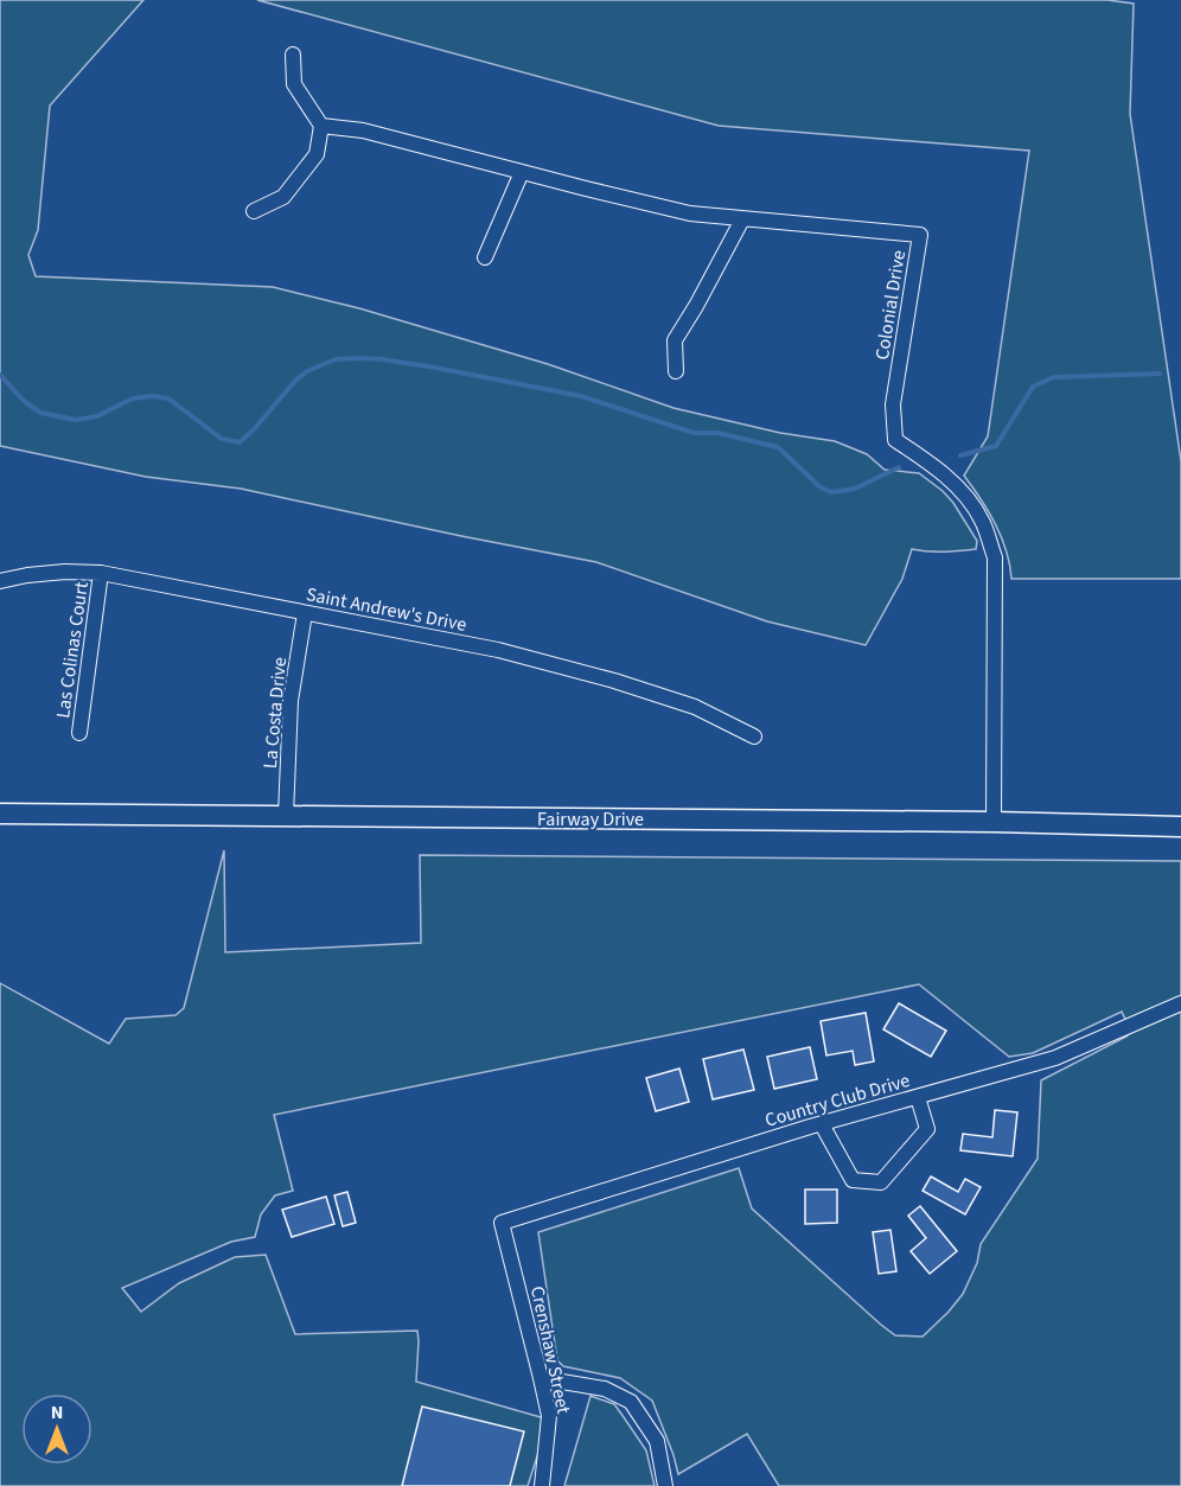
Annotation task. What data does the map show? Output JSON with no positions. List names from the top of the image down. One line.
{"streets":{"main road":["Fairway Drive"],"street":["Colonial Drive","Saint Andrew's Drive","Las Colinas Court","La Costa Drive","Country Club Drive","Crenshaw Street"]},"crossings":[["Colonial Drive","Fairway Drive"],["Saint Andrew's Drive","Las Colinas Court"],["Saint Andrew's Drive","La Costa Drive"],["La Costa Drive","Fairway Drive"],["Country Club Drive","Crenshaw Street"]],"north":"top"}
